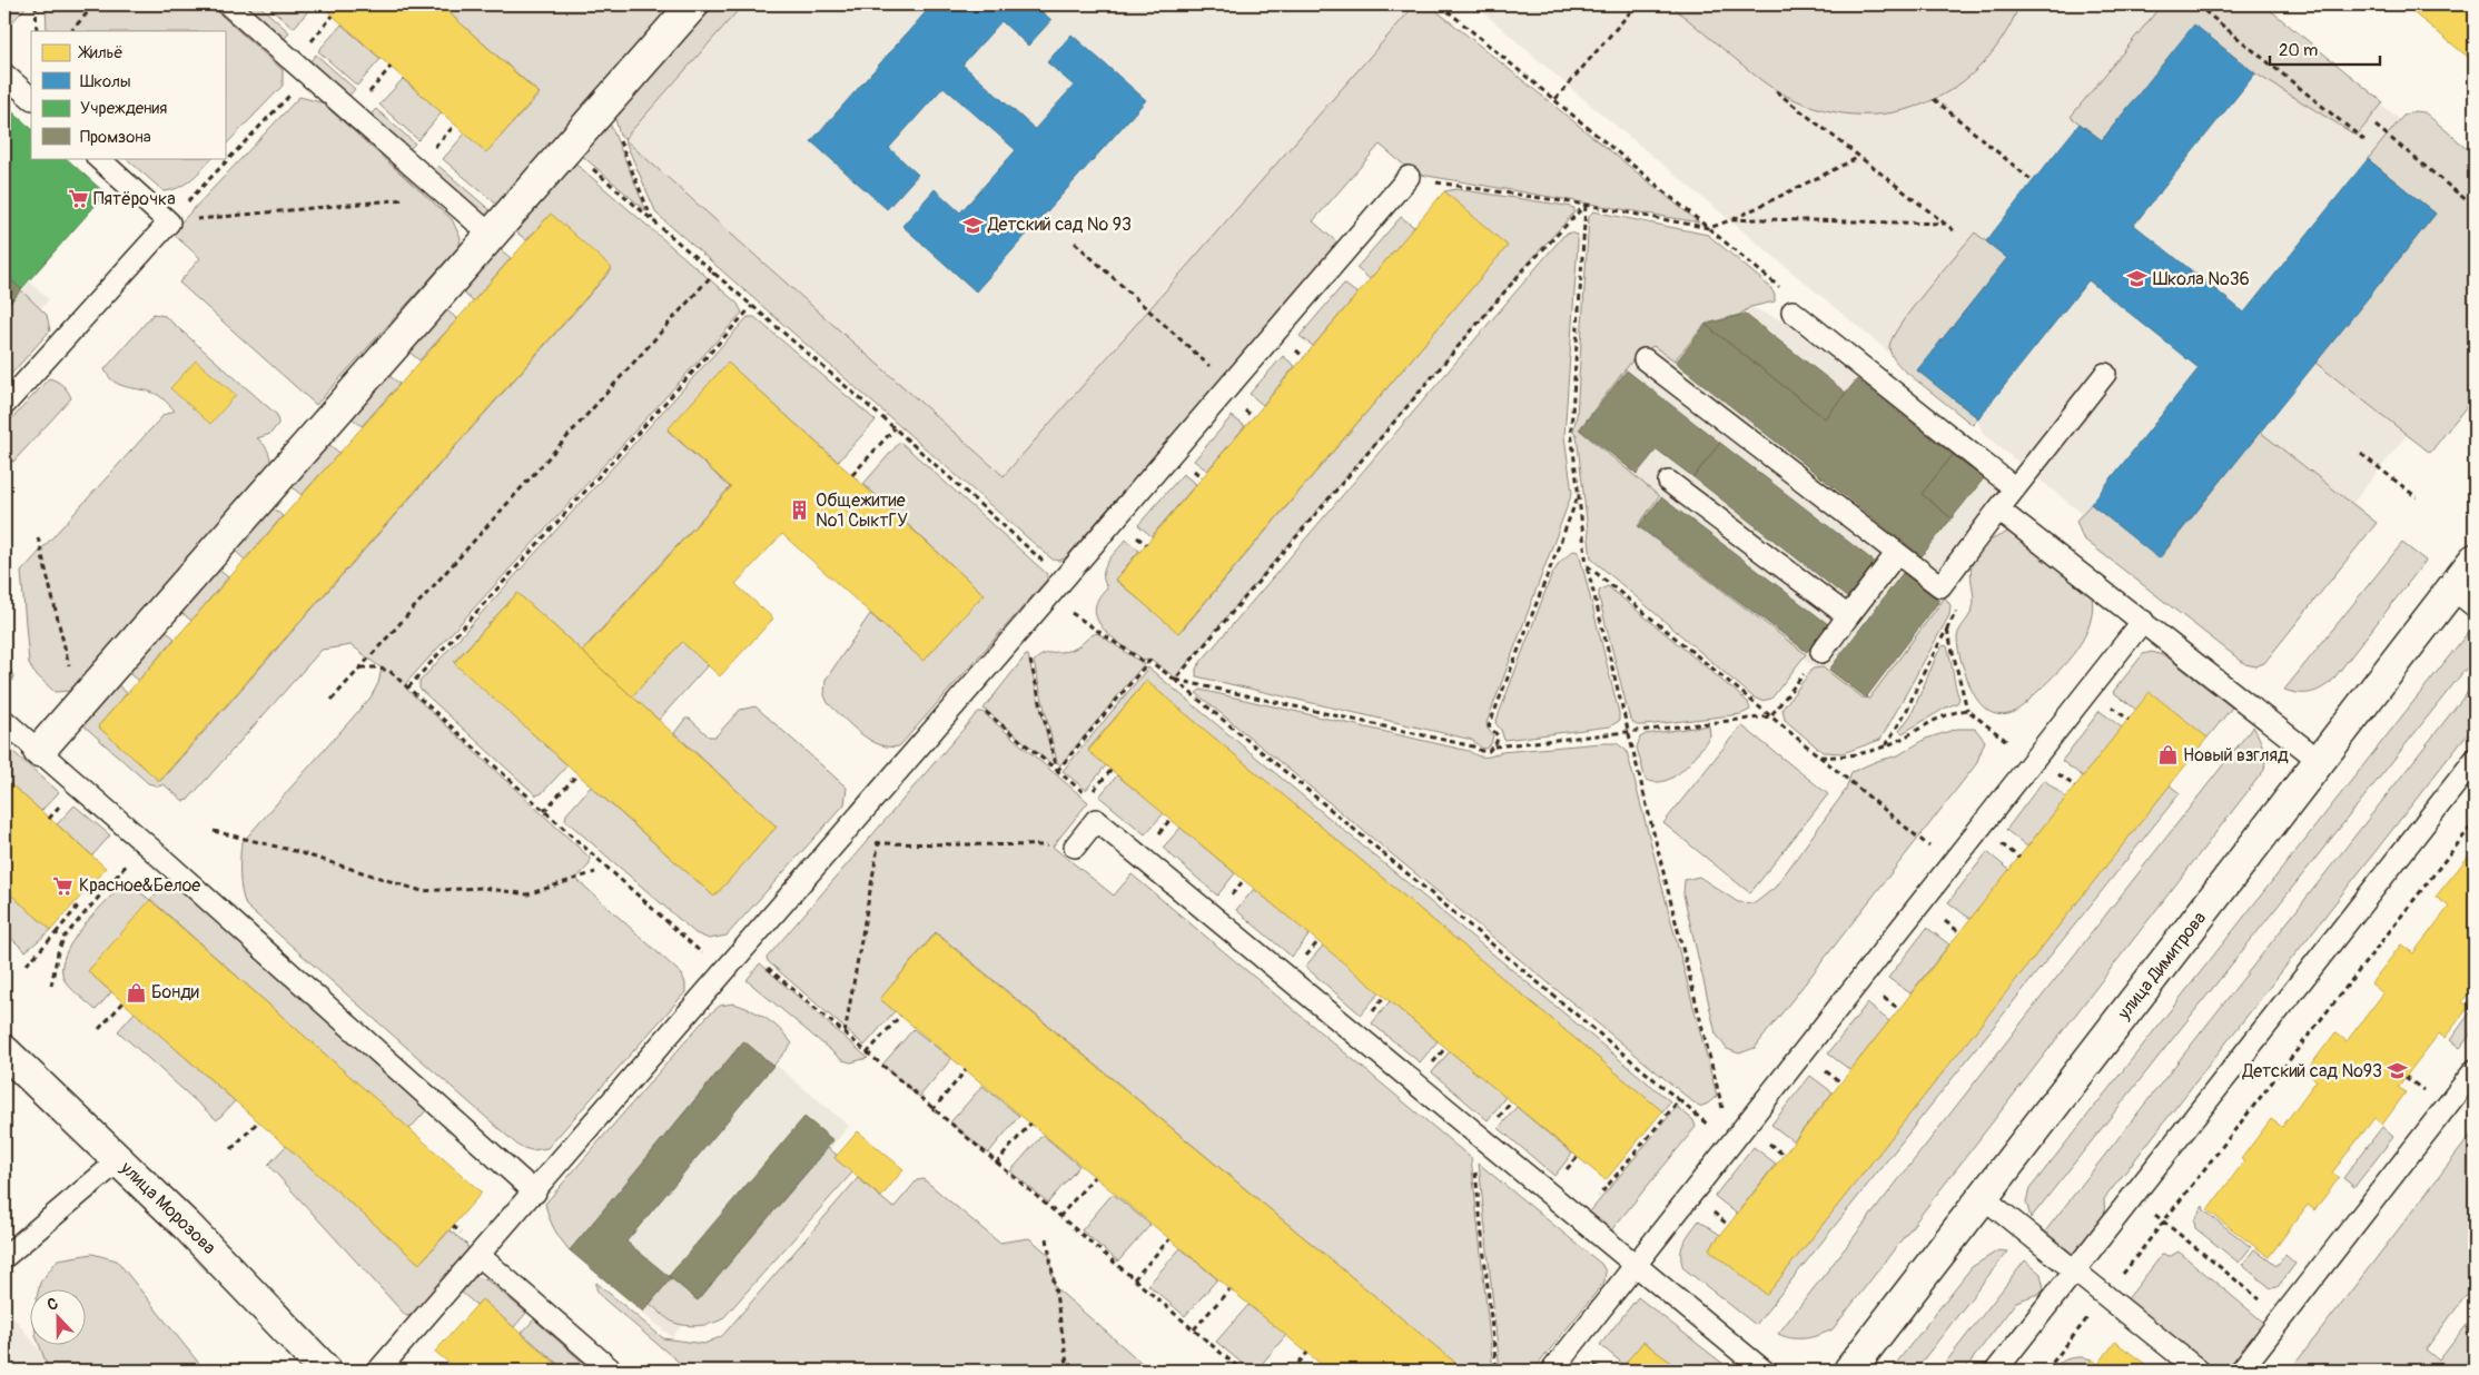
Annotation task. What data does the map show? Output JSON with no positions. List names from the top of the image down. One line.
{"streets":{"street":["улица Димитрова","улица Морозова"]},"places":{"supermarket":["Пятёрочка","Красное&Белое"],"school or university":["Детский сад № 93","Школа №36","Детский сад №93"],"building":["Общежитие №1 СыктГУ"],"shop":["Новый взгляд","Бонди"]},"legend":["Жильё","Школы","Учреждения","Промзона"],"scale_bar":"20 m","north":"top"}
